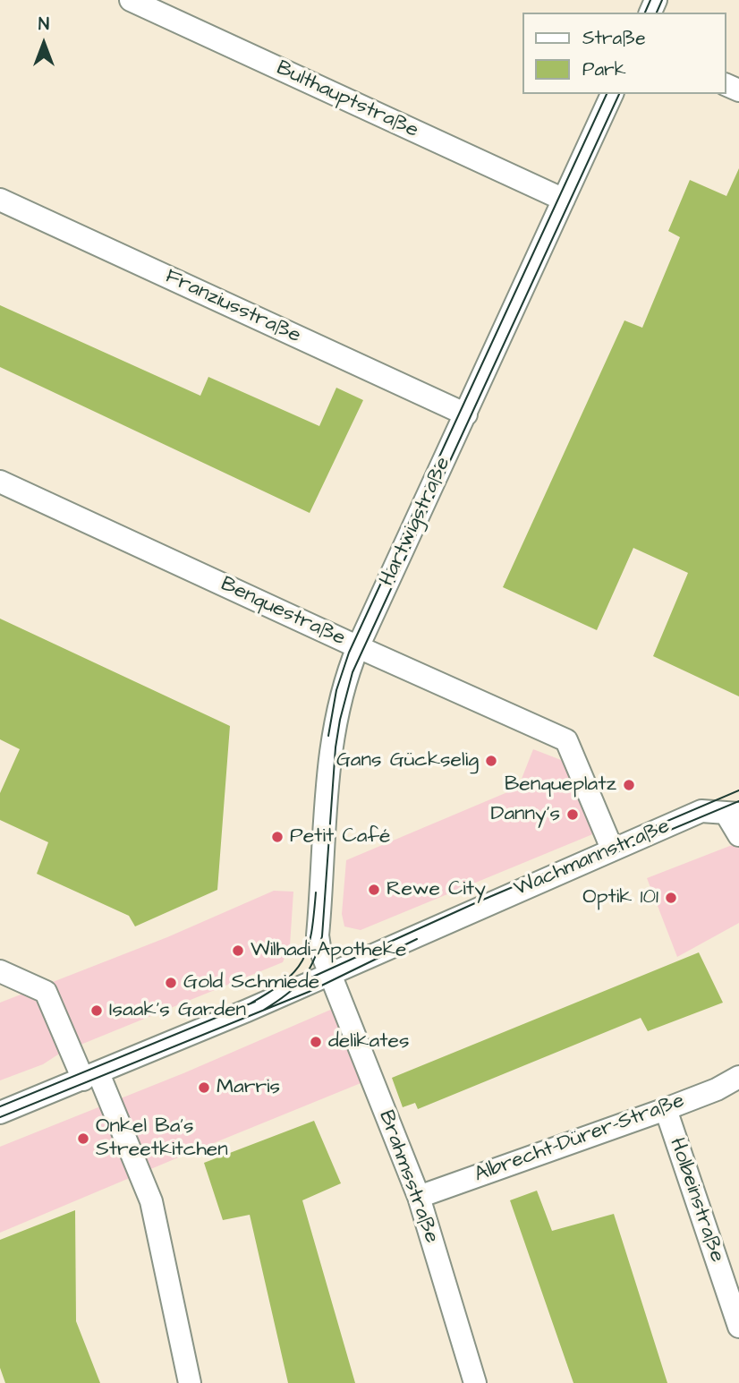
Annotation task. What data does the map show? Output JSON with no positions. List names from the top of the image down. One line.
{"streets":{"street":["Bulthauptstraße","Franziusstraße","Hartwigstraße","Benquestraße","Wachmannstraße","Albrecht-Dürer-Straße","Brahmsstraße","Holbeinstraße"]},"crossings":[["Bulthauptstraße","Hartwigstraße"],["Franziusstraße","Hartwigstraße"],["Hartwigstraße","Benquestraße"],["Hartwigstraße","Wachmannstraße"],["Hartwigstraße","Brahmsstraße"],["Benquestraße","Wachmannstraße"],["Wachmannstraße","Brahmsstraße"],["Albrecht-Dürer-Straße","Brahmsstraße"],["Albrecht-Dürer-Straße","Holbeinstraße"]],"places":["Gans Gückselig","Benqueplatz","Danny's","Petit Café","Rewe City","Optik 101","Wilhadi-Apotheke","Gold Schmiede","Isaak's Garden","delikates","Marris","Onkel Ba's Streetkitchen"],"legend":["Straße","Park"],"north":"top"}
